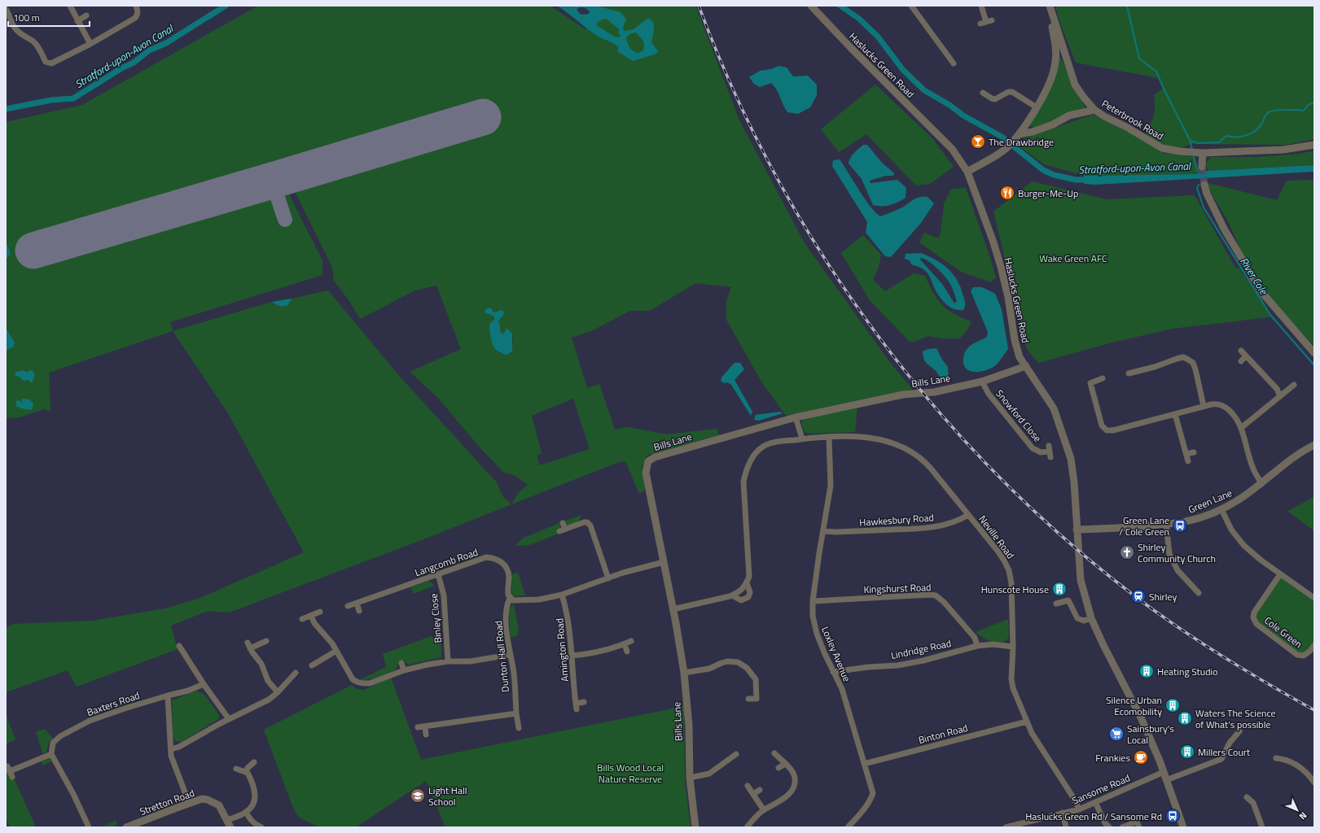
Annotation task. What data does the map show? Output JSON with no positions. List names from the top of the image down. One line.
{"streets":{"street":["Haslucks Green Road","Peterbrook Road","Bills Lane","Snowford Close","Green Lane","Hawkesbury Road","Neville Road","Langcomb Road","Kingshurst Road","Binley Close","Cole Green","Lindridge Road","Amington Road","Loxley Avenue","Dunton Hall Road","Baxters Road","Binton Road","Sansome Road","Stretton Road"]},"crossings":[["Haslucks Green Road","Bills Lane"],["Haslucks Green Road","Green Lane"],["Haslucks Green Road","Sansome Road"],["Bills Lane","Snowford Close"],["Bills Lane","Neville Road"],["Hawkesbury Road","Neville Road"],["Hawkesbury Road","Loxley Avenue"],["Neville Road","Lindridge Road"],["Neville Road","Loxley Avenue"],["Neville Road","Binton Road"],["Neville Road","Sansome Road"],["Langcomb Road","Binley Close"],["Langcomb Road","Dunton Hall Road"],["Kingshurst Road","Lindridge Road"],["Kingshurst Road","Loxley Avenue"],["Lindridge Road","Loxley Avenue"],["Loxley Avenue","Binton Road"]],"water":["Stratford-upon-Avon Canal","River Cole"],"parks":["Wake Green AFC","Bills Wood Local Nature Reserve"],"places":{"bar":["The Drawbridge"],"restaurant":["Burger-Me-Up"],"bus stop":["Green Lane / Cole Green","Haslucks Green Rd / Sansome Rd"],"church":["Shirley Community Church"],"building":["Hunscote House","Heating Studio","Silence Urban Ecomobility","Waters The Science of What's possible","Millers Court"],"station":["Shirley"],"supermarket":["Sainsbury's Local"],"cafe":["Frankies"],"school or university":["Light Hall School"]},"scale_bar":"100 m","north":"bottom right"}
